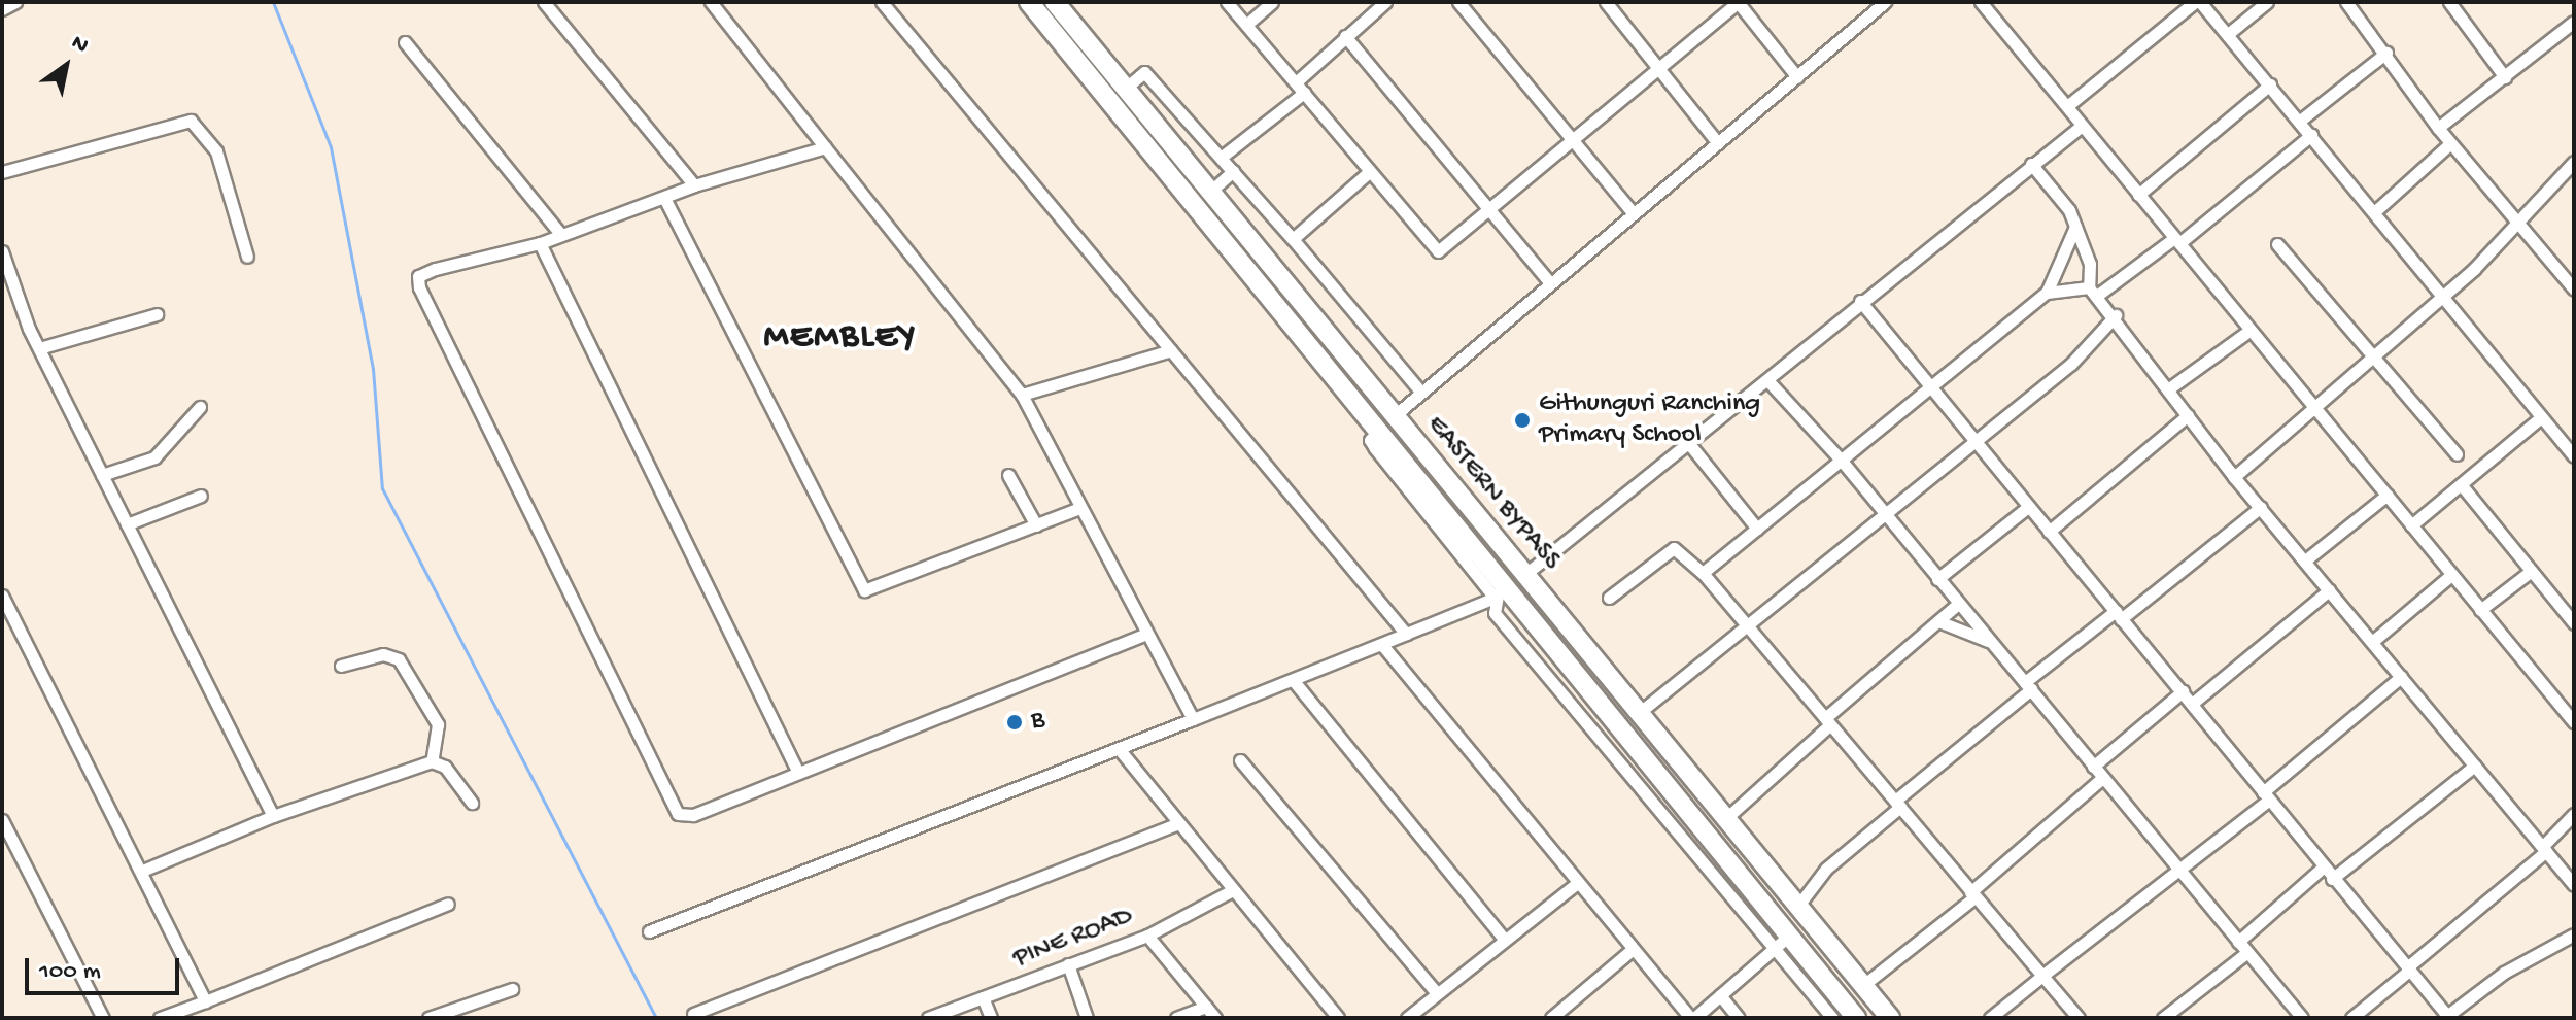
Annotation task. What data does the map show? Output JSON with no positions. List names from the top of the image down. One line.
{"streets":{"main road":["EASTERN BYPASS"],"street":["PINE ROAD"]},"districts":["MEMBLEY"],"places":["Githunguri Ranching Primary School","B"],"scale_bar":"100 m","north":"top right"}
